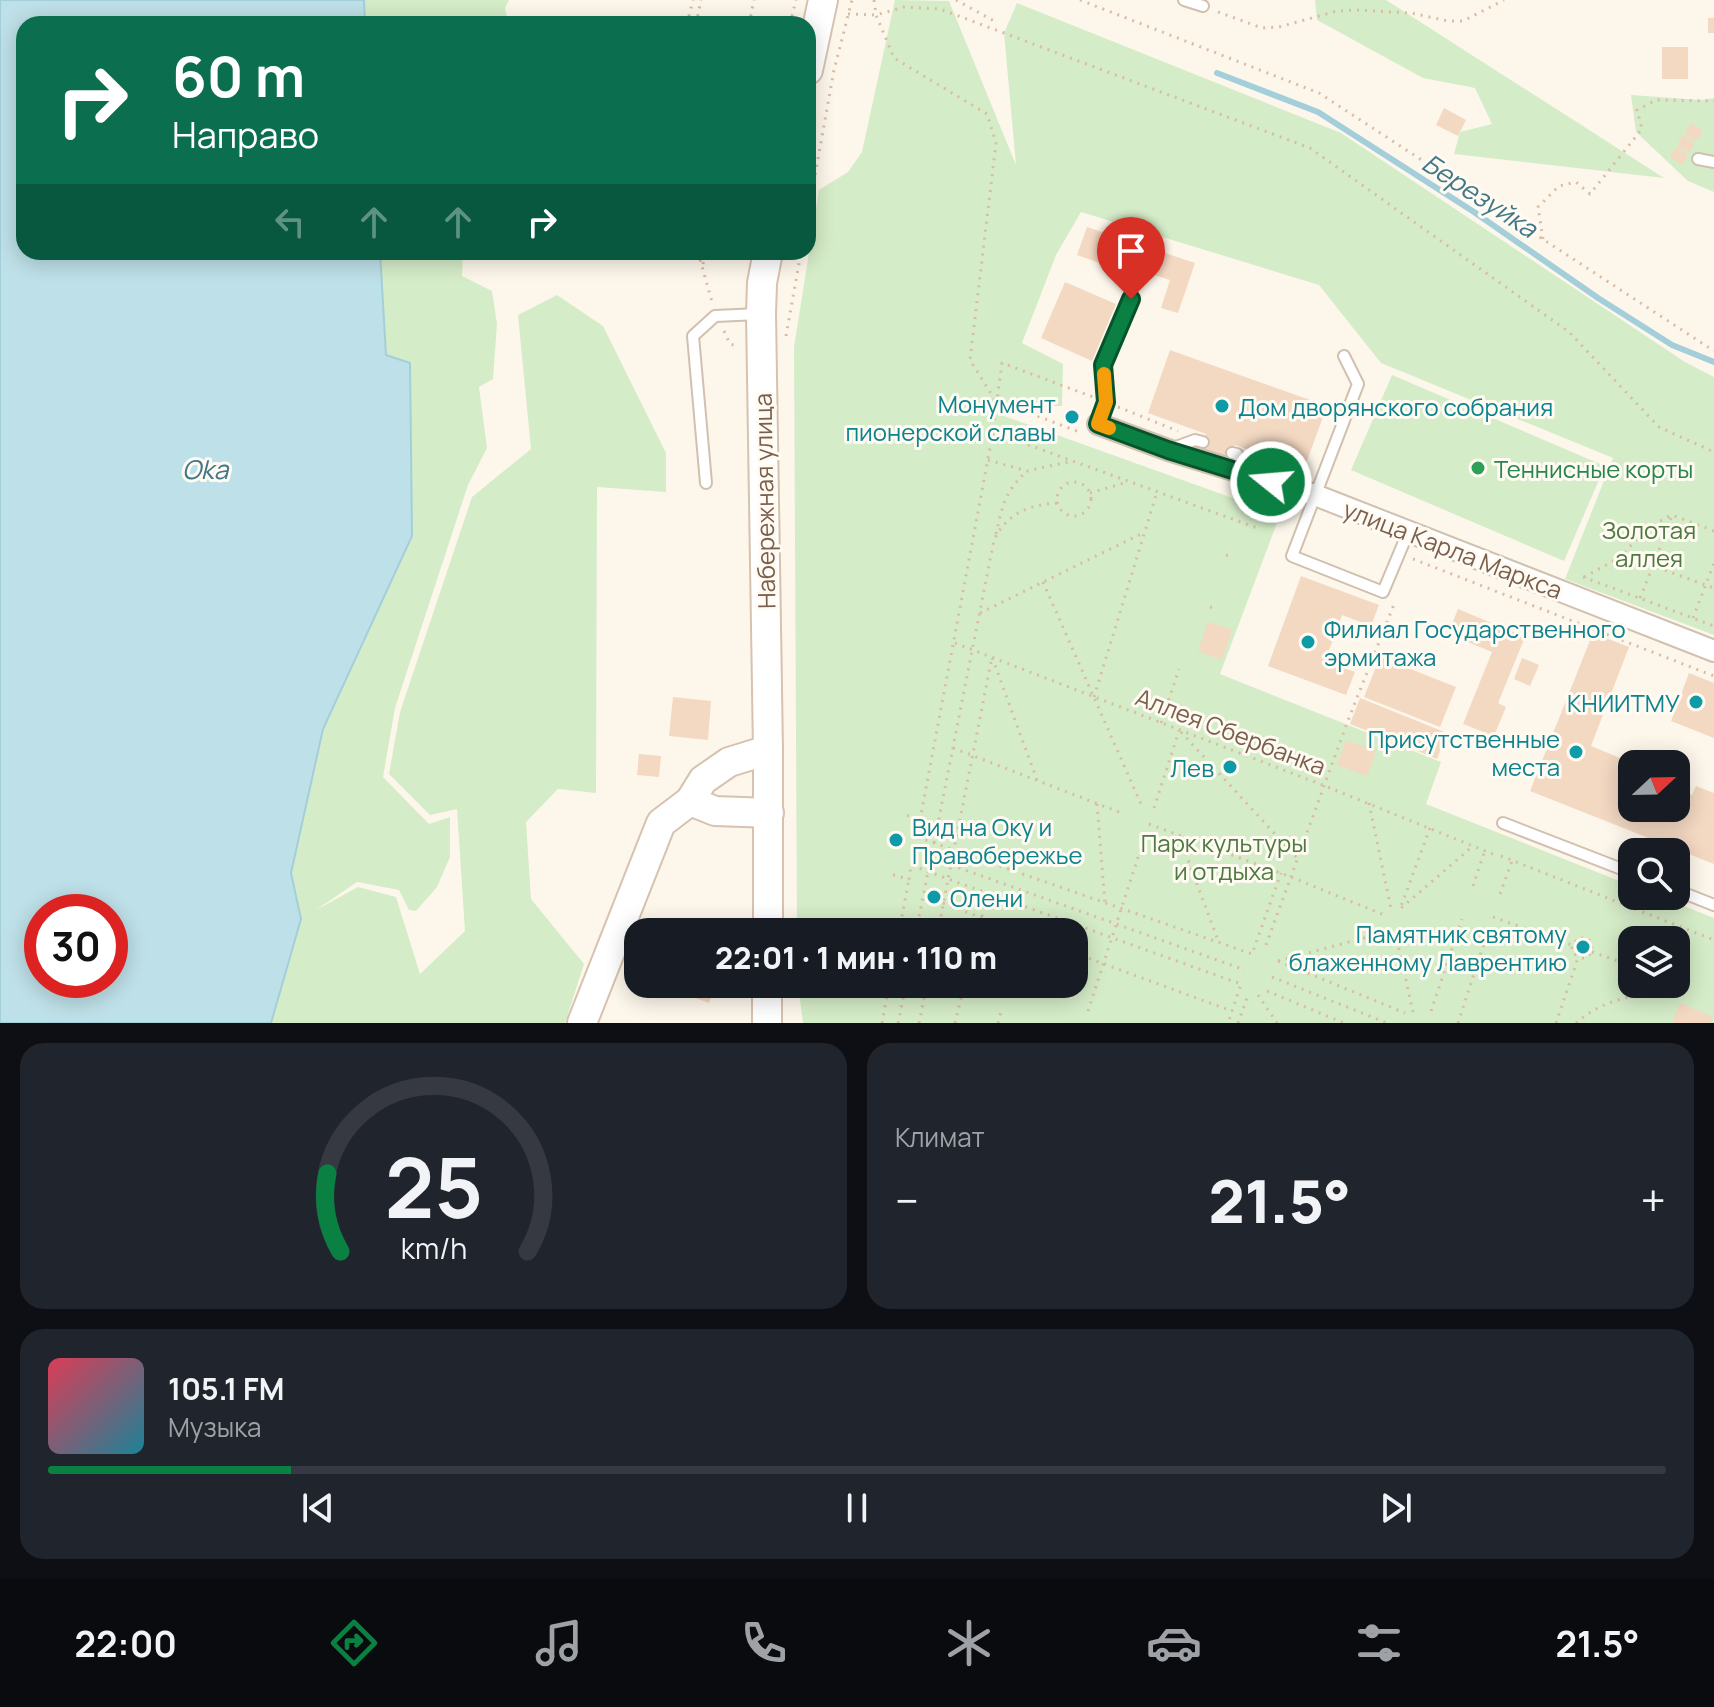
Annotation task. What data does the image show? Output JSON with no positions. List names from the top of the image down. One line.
{"streets":{"main road":["Набережная улица"],"street":["улица Карла Маркса"],"path":["Аллея Сбербанка"]},"water":["Березуйка","Oka"],"parks":["Золотая аллея","Парк культуры и отдыха"],"places":["Дом дворянского собрания","Монумент пионерской славы","Теннисные корты","Филиал Государственного эрмитажа","КНИИТМУ","Присутственные места","Лев","Вид на Оку и Правобережье","Олени","Памятник святому блаженному Лаврентию"],"north":"right","page":{"turn":["60 m","Направо"],"limit":"30","trip":"22:01 · 1 мин · 110 m","tile":"Климат","heat":["−","21.5°","+"],"song":["105.1 FM","Музыка"],"tabs":["22:00","21.5°"],"gauge":["25","km/h"]}}
